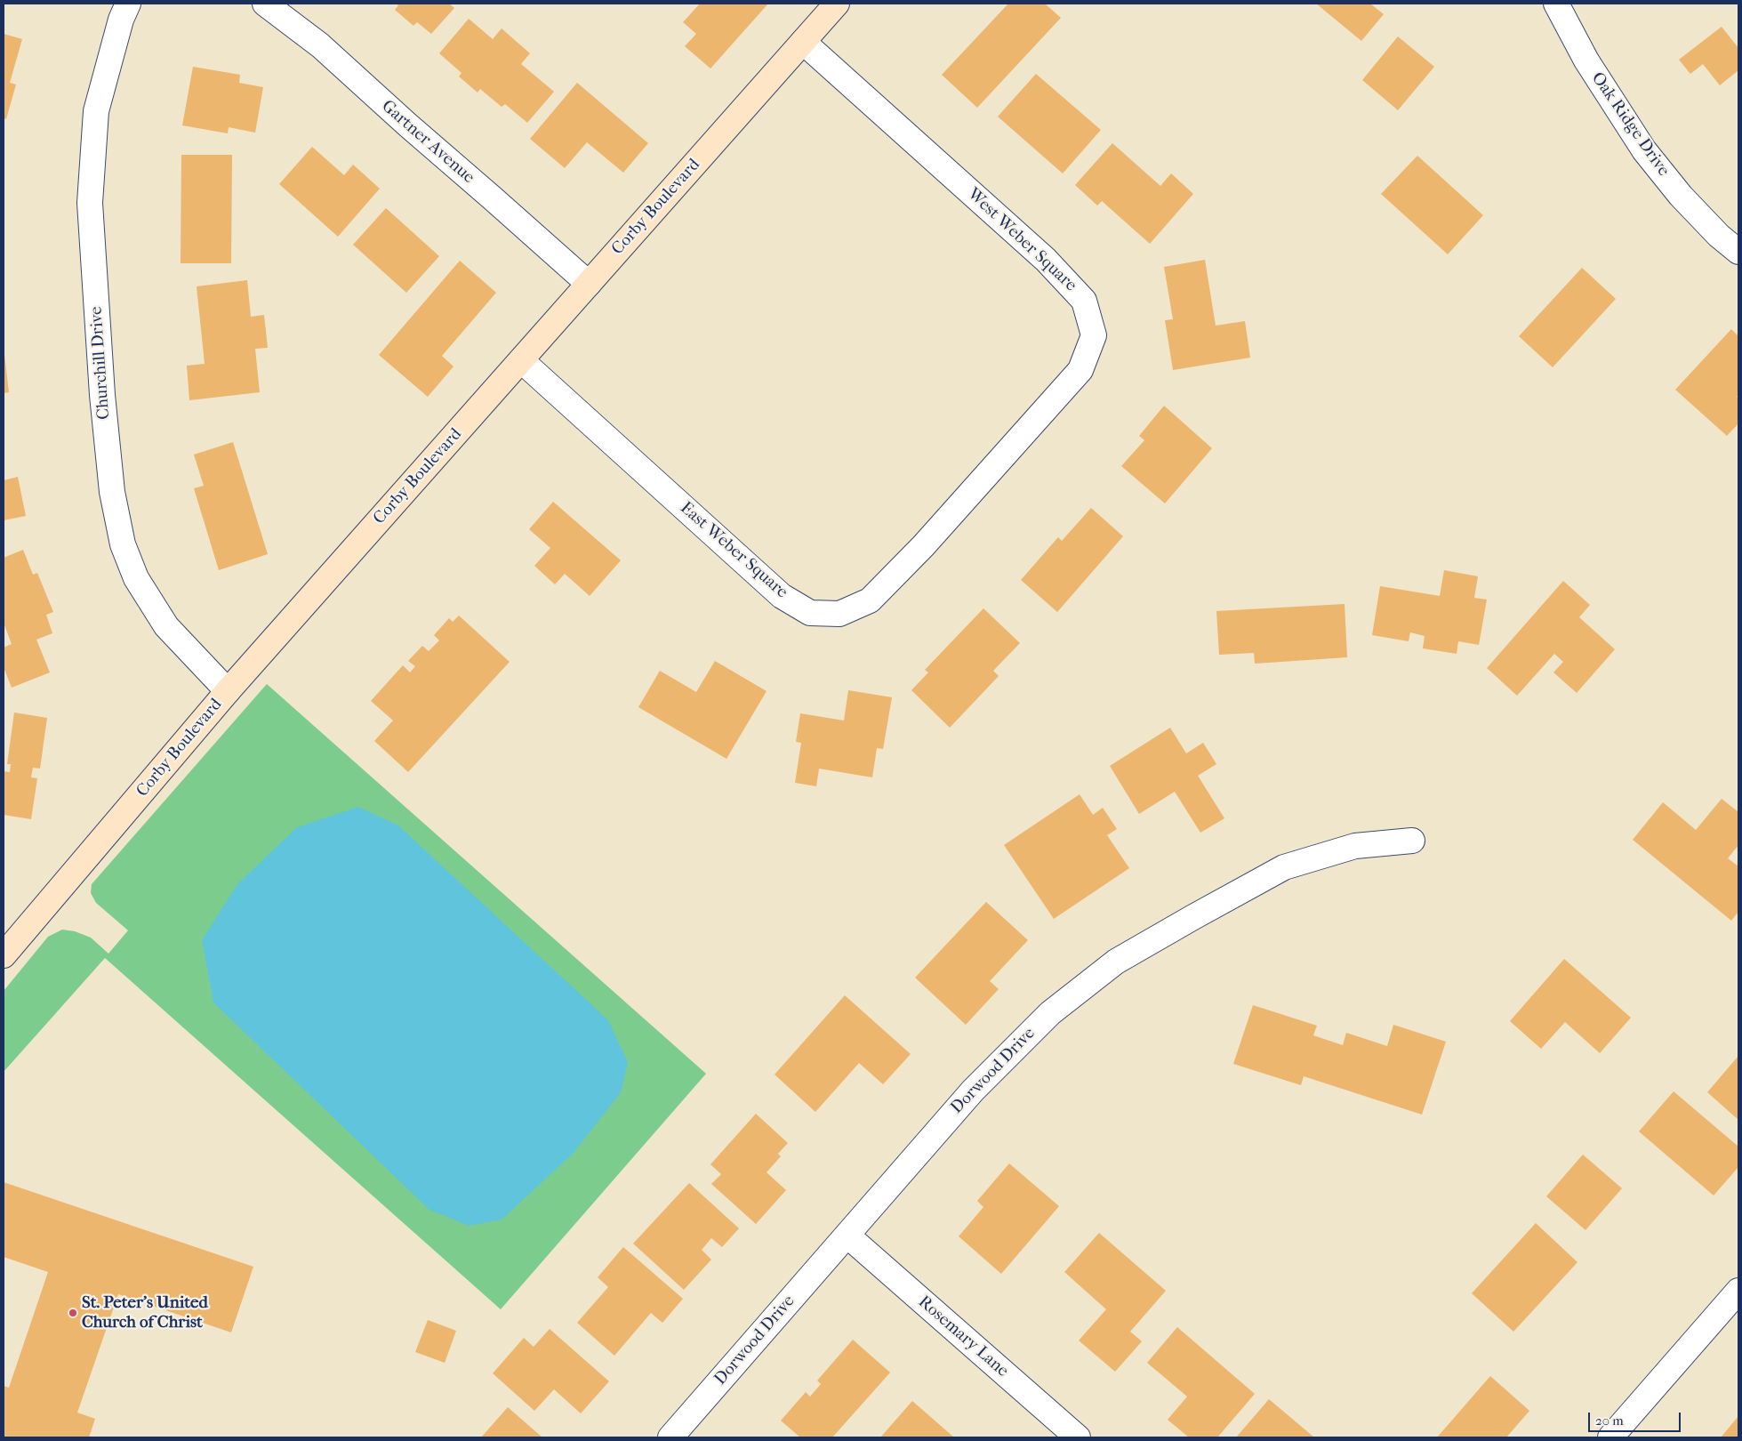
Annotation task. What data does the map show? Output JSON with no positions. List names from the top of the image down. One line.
{"streets":{"street":["Oak Ridge Drive","Gartner Avenue","Corby Boulevard","West Weber Square","Churchill Drive","East Weber Square","Dorwood Drive","Rosemary Lane"]},"crossings":[["Gartner Avenue","Corby Boulevard"],["Corby Boulevard","West Weber Square"],["Corby Boulevard","Churchill Drive"],["Corby Boulevard","East Weber Square"],["West Weber Square","East Weber Square"],["Dorwood Drive","Rosemary Lane"]],"places":["St. Peter's United Church of Christ"],"scale_bar":"20 m"}
